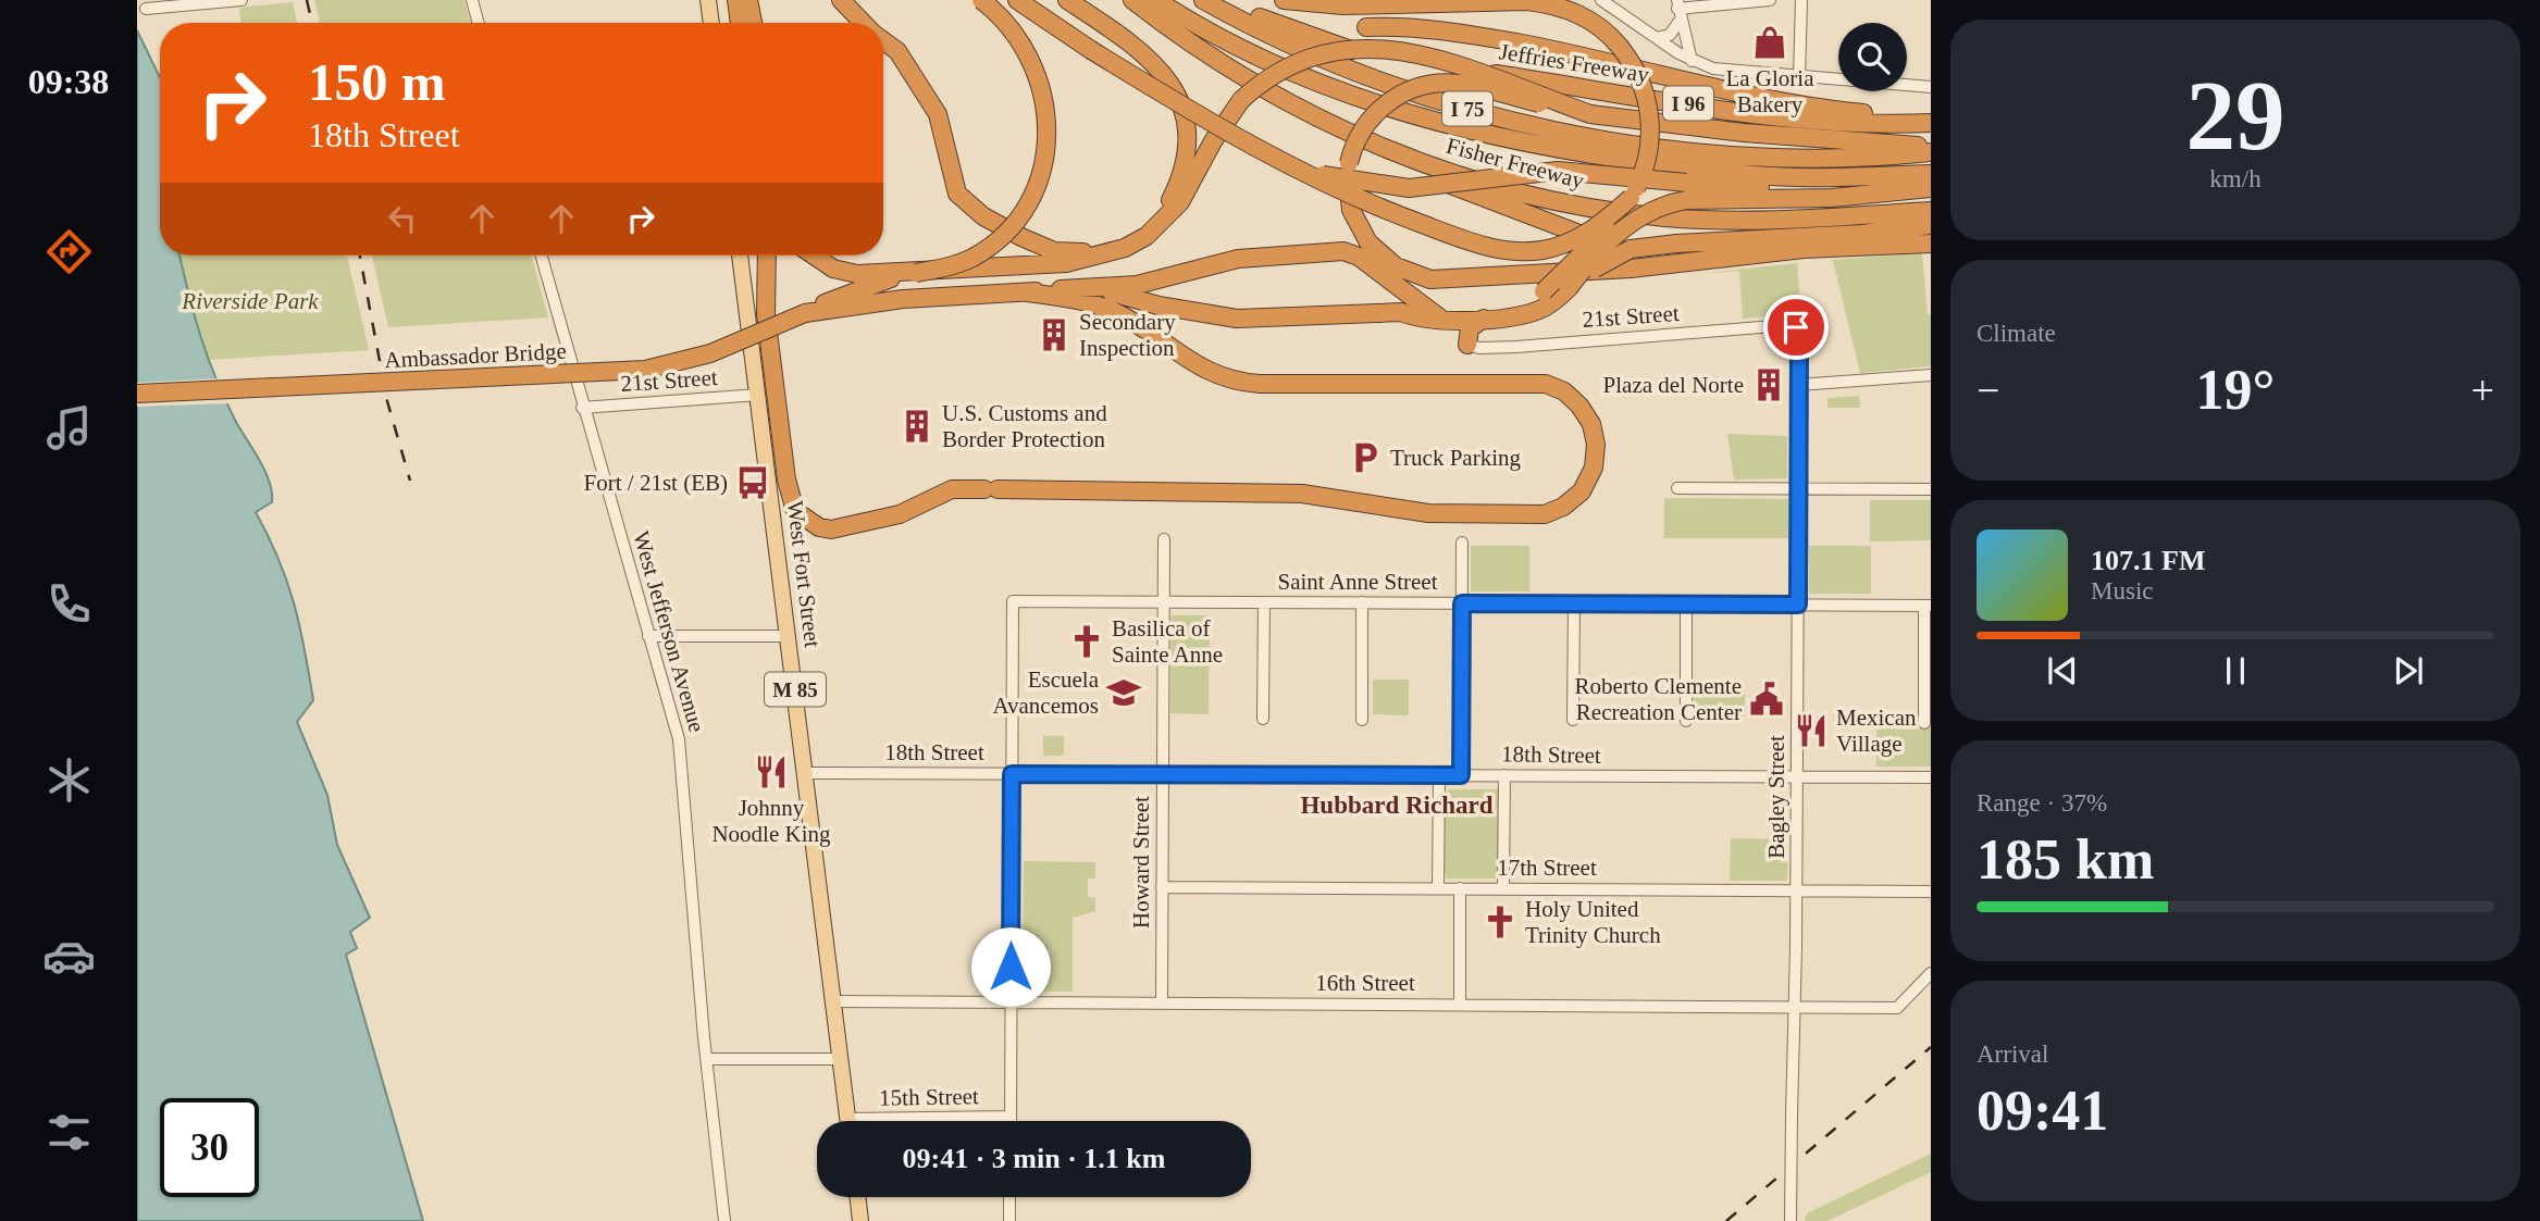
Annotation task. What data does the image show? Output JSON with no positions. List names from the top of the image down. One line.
{"streets":{"highway":["Jeffries Freeway","I 96","I 75","Fisher Freeway","Ambassador Bridge"],"main road":["West Fort Street","M 85"],"street":["21st Street","Saint Anne Street","West Jefferson Avenue","18th Street","Bagley Street","Howard Street","17th Street","16th Street","15th Street"]},"crossings":[["21st Street","West Fort Street"],["21st Street","West Jefferson Avenue"],["21st Street","Bagley Street"],["West Fort Street","18th Street"],["West Fort Street","16th Street"],["Saint Anne Street","18th Street"],["Saint Anne Street","Bagley Street"],["Saint Anne Street","Howard Street"],["18th Street","Bagley Street"],["18th Street","Howard Street"],["Bagley Street","17th Street"],["Bagley Street","16th Street"],["Howard Street","17th Street"],["Howard Street","16th Street"]],"districts":["Hubbard Richard"],"parks":["Riverside Park"],"places":{"shop":["La Gloria Bakery"],"building":["Secondary Inspection","Plaza del Norte","U.S. Customs and Border Protection"],"parking":["Truck Parking"],"bus stop":["Fort / 21st (EB)"],"church":["Basilica of Sainte Anne","Holy United Trinity Church"],"school or university":["Escuela Avancemos"],"public building":["Roberto Clemente Recreation Center"],"restaurant":["Mexican Village","Johnny Noodle King"]},"page":{"tabs":"09:38","tile":[["29","km/h"],"Climate",["Range · 37%","185 km"],["Arrival","09:41"]],"turn":["150 m","18th Street"],"heat":["−","19°","+"],"song":["107.1 FM","Music"],"limit":"30","trip":"09:41 · 3 min · 1.1 km"}}
